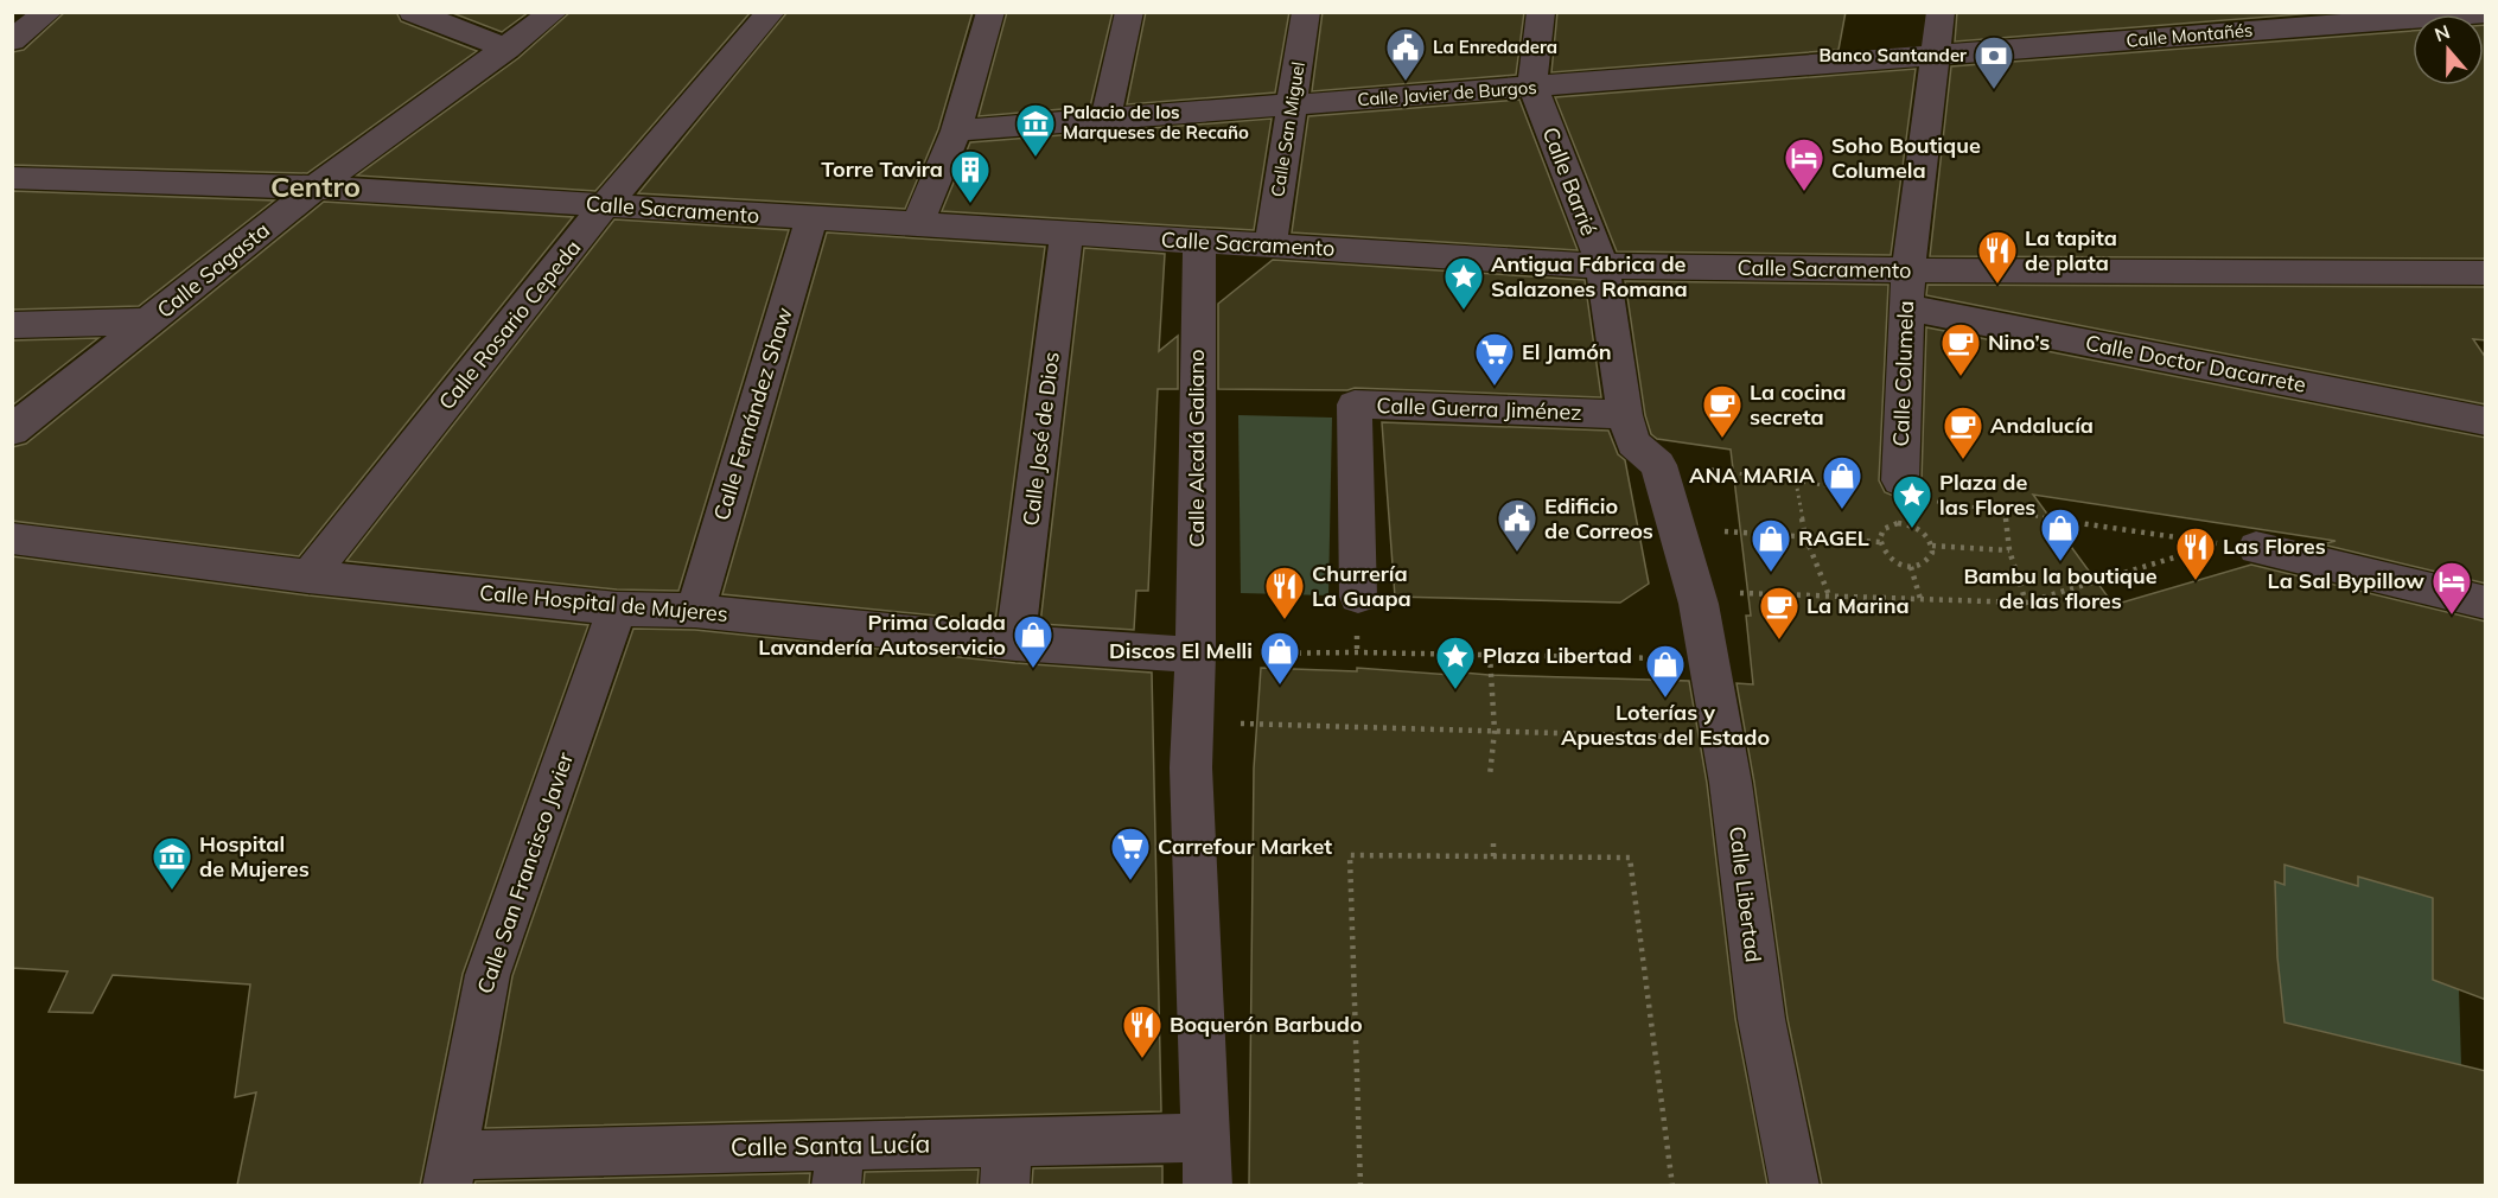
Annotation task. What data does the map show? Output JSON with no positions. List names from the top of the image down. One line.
{"streets":{"street":["Calle Montañés","Calle Javier de Burgos","Calle San Miguel","Calle Barrié","Calle Sacramento","Calle Sagasta","Calle Rosario Cepeda","Calle Doctor Dacarrete","Calle Columela","Calle Guerra Jiménez","Calle Fernández Shaw","Calle José de Dios","Calle Alcalá Galiano","Calle Hospital de Mujeres","Calle San Francisco Javier","Calle Libertad","Calle Santa Lucía"]},"crossings":[["Calle Montañés","Calle Javier de Burgos"],["Calle Montañés","Calle Columela"],["Calle Javier de Burgos","Calle San Miguel"],["Calle Javier de Burgos","Calle Barrié"],["Calle Javier de Burgos","Calle Columela"],["Calle San Miguel","Calle Sacramento"],["Calle Barrié","Calle Sacramento"],["Calle Barrié","Calle Guerra Jiménez"],["Calle Barrié","Calle Libertad"],["Calle Sacramento","Calle Sagasta"],["Calle Sacramento","Calle Rosario Cepeda"],["Calle Sacramento","Calle Columela"],["Calle Sacramento","Calle Fernández Shaw"],["Calle Sacramento","Calle José de Dios"],["Calle Sacramento","Calle Alcalá Galiano"],["Calle Rosario Cepeda","Calle Hospital de Mujeres"],["Calle Doctor Dacarrete","Calle Columela"],["Calle Fernández Shaw","Calle Hospital de Mujeres"],["Calle José de Dios","Calle Hospital de Mujeres"],["Calle Alcalá Galiano","Calle Hospital de Mujeres"],["Calle Hospital de Mujeres","Calle San Francisco Javier"],["Calle San Francisco Javier","Calle Santa Lucía"]],"districts":["Centro"],"places":{"public building":["La Enredadera","Edificio de Correos"],"bank":["Banco Santander"],"museum":["Palacio de los Marqueses de Recaño","Hospital de Mujeres"],"hotel":["Soho Boutique Columela","La Sal Bypillow"],"building":["Torre Tavira"],"restaurant":["La tapita de plata","Las Flores","Churrería La Guapa","Boquerón Barbudo"],"place":["Antigua Fábrica de Salazones Romana","Plaza de las Flores","Plaza Libertad"],"cafe":["Nino’s","La cocina secreta","Andalucía","La Marina"],"supermarket":["El Jamón","Carrefour Market"],"shop":["ANA MARIA","Bambu la boutique de las flores","RAGEL","Prima Colada Lavandería Autoservicio","Discos El Melli","Loterías y Apuestas del Estado"]},"north":"top"}
